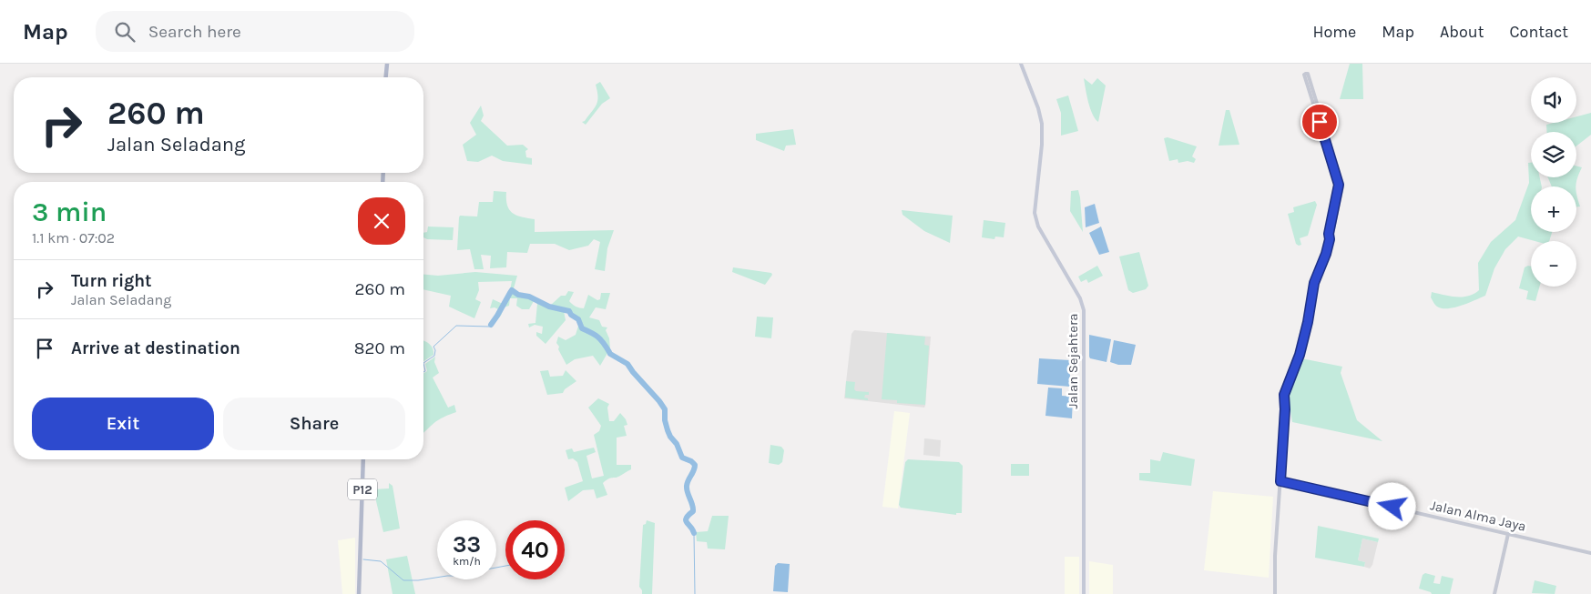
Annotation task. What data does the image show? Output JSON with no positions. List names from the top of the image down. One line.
{"streets":{"main road":["Jalan Sejahtera","P12"],"street":["Jalan Alma Jaya"]},"page":{"header":"Map","search":"Search here","nav":["Home","Map","About","Contact"],"map_buttons":["+","−"],"turn":["260 m","Jalan Seladang"],"heading":["3 min","1.1 km · 07:02"],"list":[{"name":"Turn right","note":"Jalan Seladang","value":"260 m"},{"name":"Arrive at destination","value":"820 m"}],"buttons":["Exit","Share"],"speed":"33 km/h","limit":"40"}}
